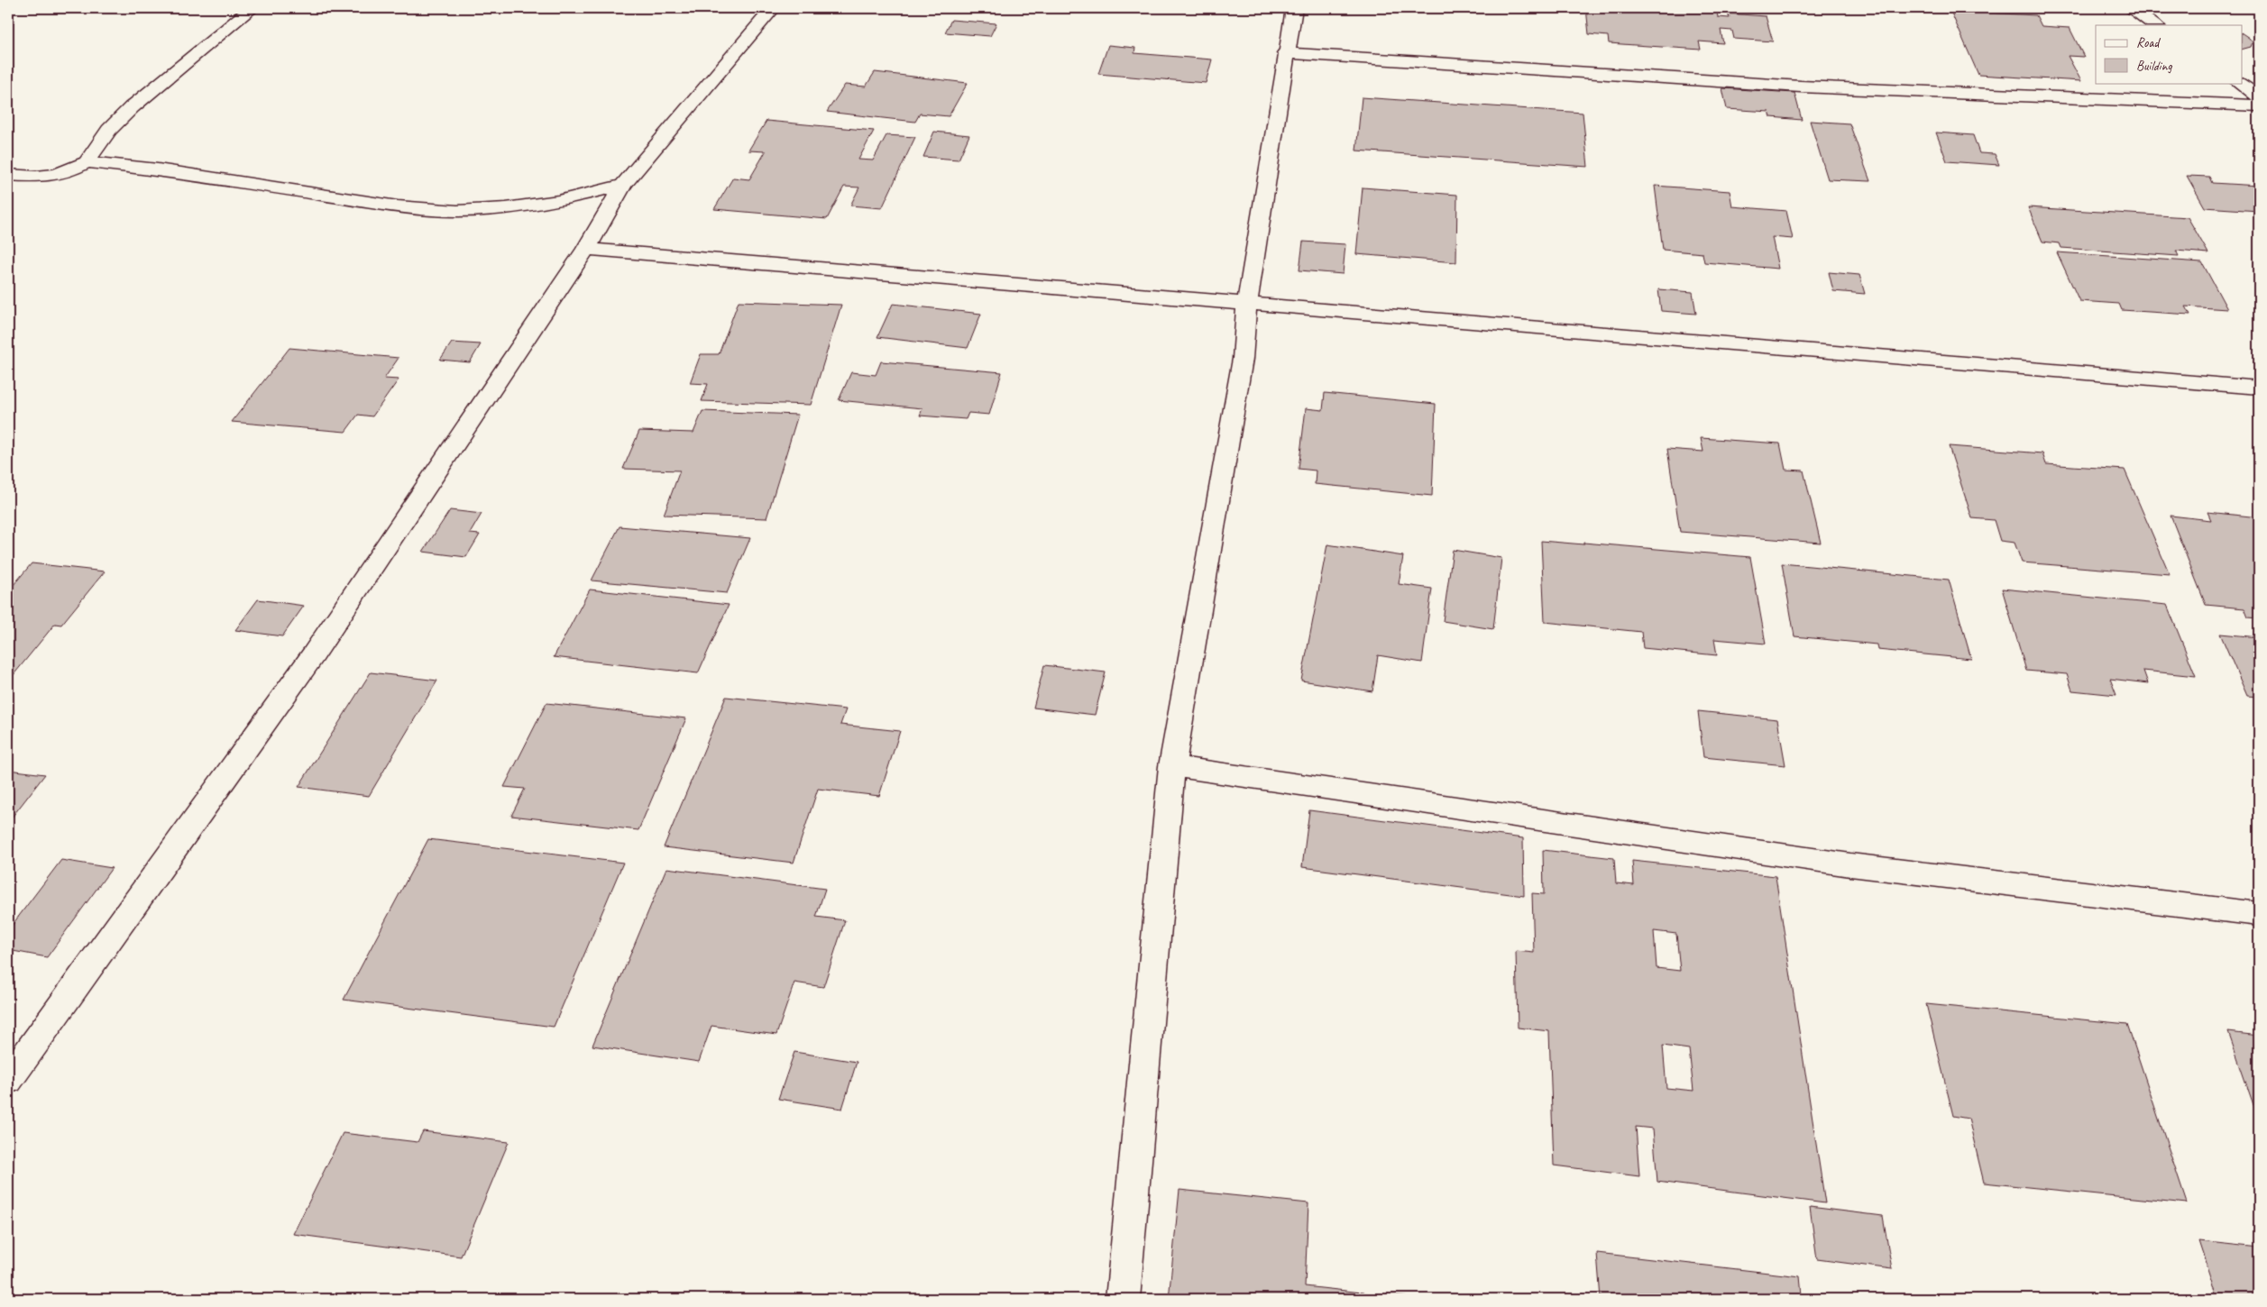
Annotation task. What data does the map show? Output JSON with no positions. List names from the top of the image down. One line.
{"legend":["Road","Building"]}
